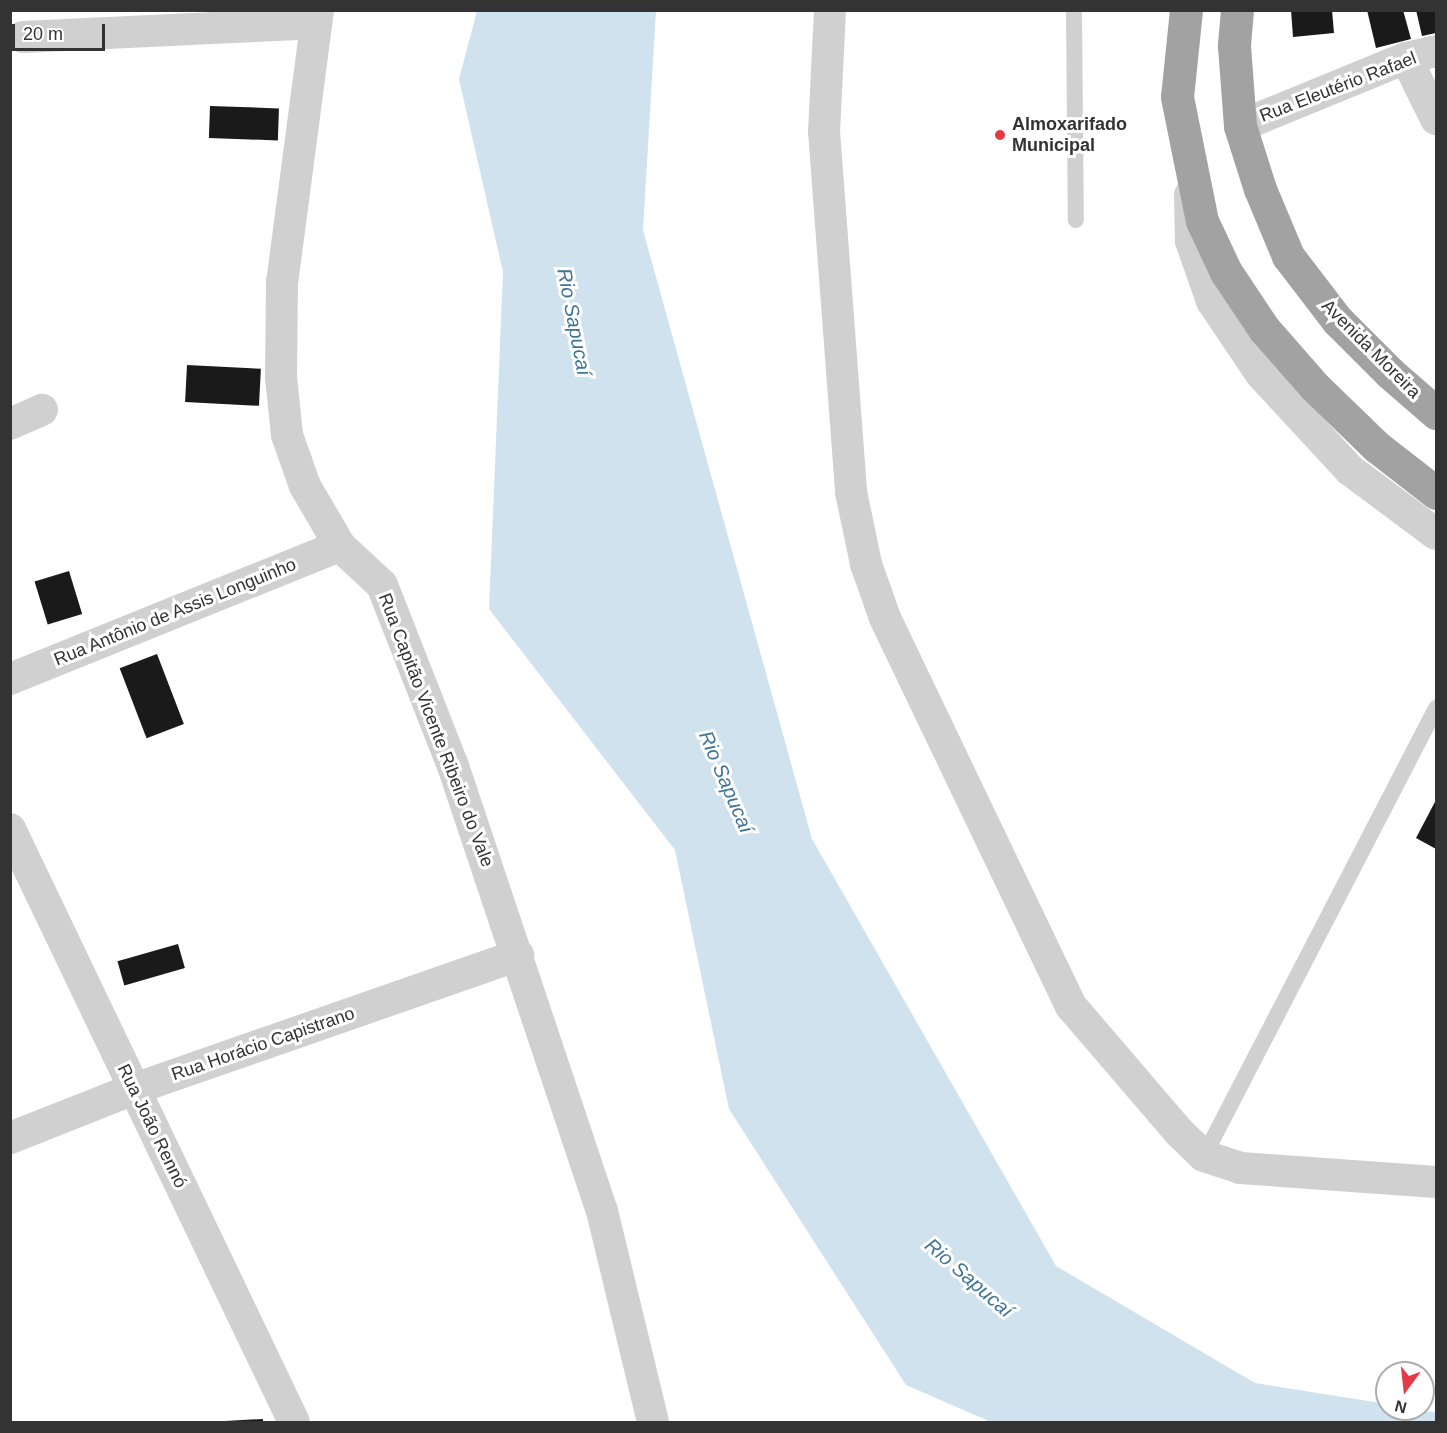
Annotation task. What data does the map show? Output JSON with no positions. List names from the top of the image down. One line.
{"streets":{"highway":["Avenida Moreira"],"street":["Rua Eleutério Rafael","Rua Antônio de Assis Longuinho","Rua Capitão Vicente Ribeiro do Vale","Rua Horácio Capistrano","Rua João Rennó"]},"crossings":[["Rua Eleutério Rafael","Avenida Moreira"],["Rua Antônio de Assis Longuinho","Rua Capitão Vicente Ribeiro do Vale"],["Rua Capitão Vicente Ribeiro do Vale","Rua Horácio Capistrano"],["Rua Horácio Capistrano","Rua João Rennó"]],"water":["Rio Sapucaí"],"places":["Almoxarifado Municipal"],"scale_bar":"20 m","north":"bottom"}
